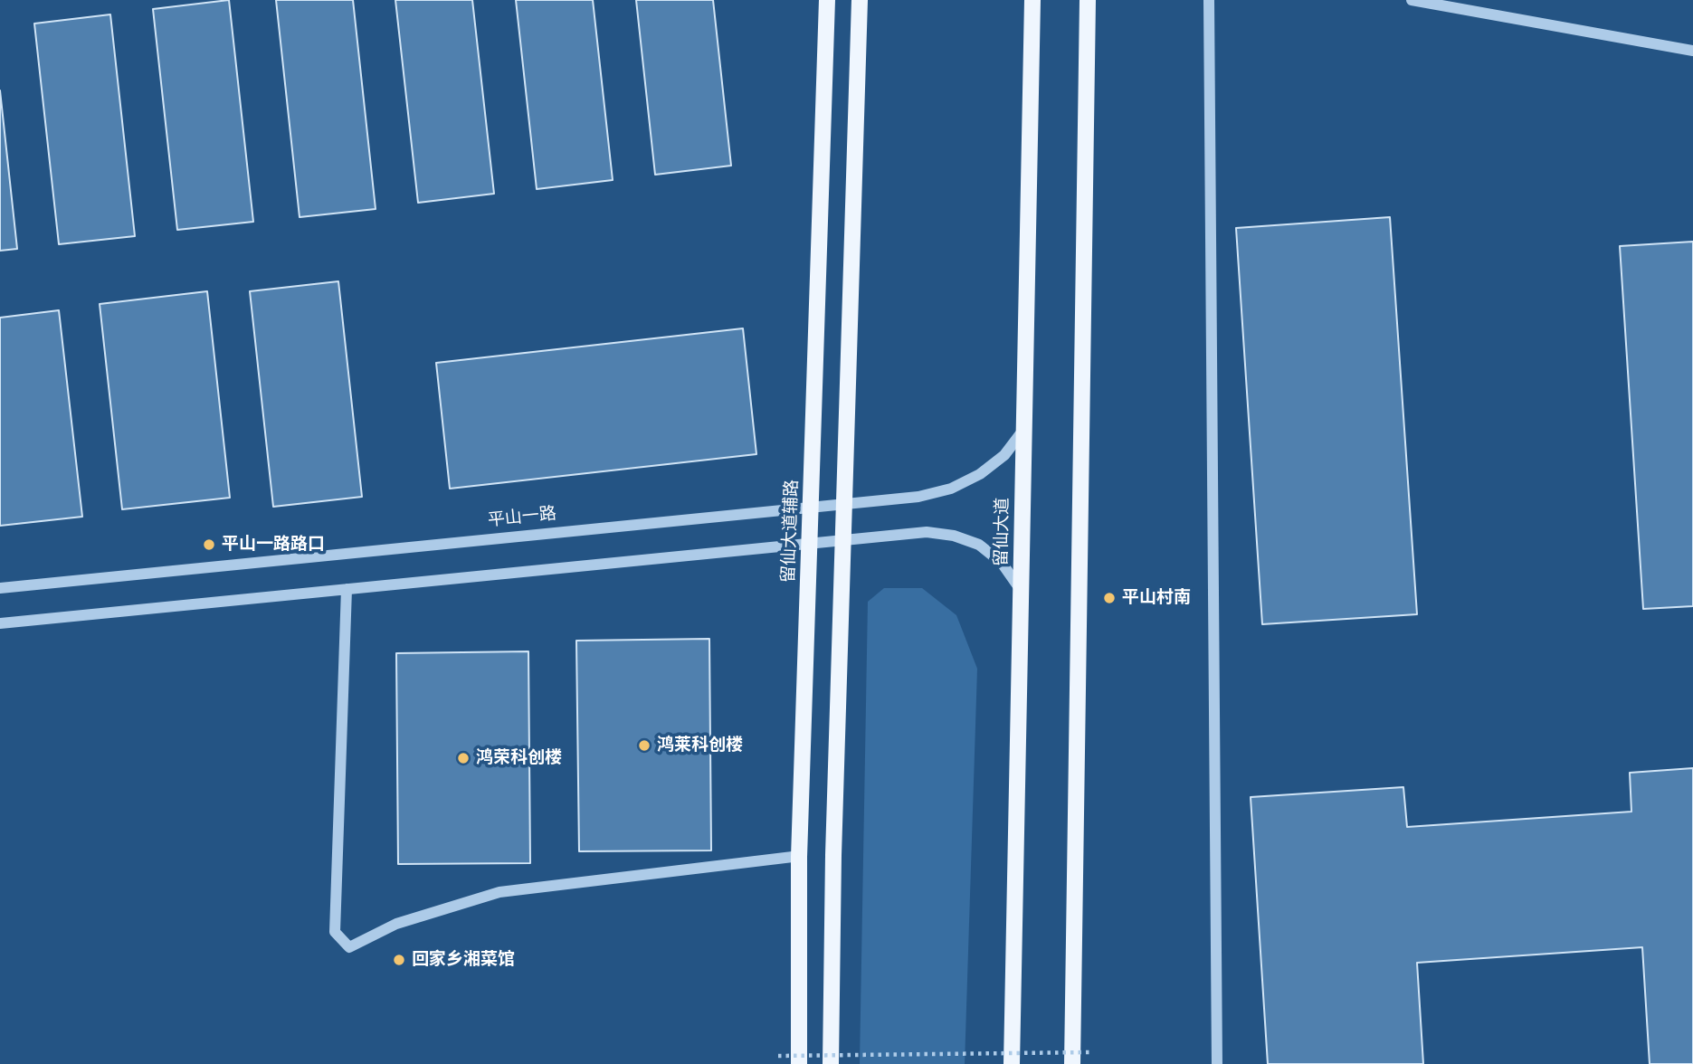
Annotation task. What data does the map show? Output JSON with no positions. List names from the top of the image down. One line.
{"streets":{"main road":["留仙大道辅路","留仙大道"],"street":["平山一路"]},"crossings":[["平山一路","留仙大道辅路"],["平山一路","留仙大道"]],"places":["平山一路路口","平山村南","鸿莱科创楼","鸿荣科创楼","回家乡湘菜馆"]}
